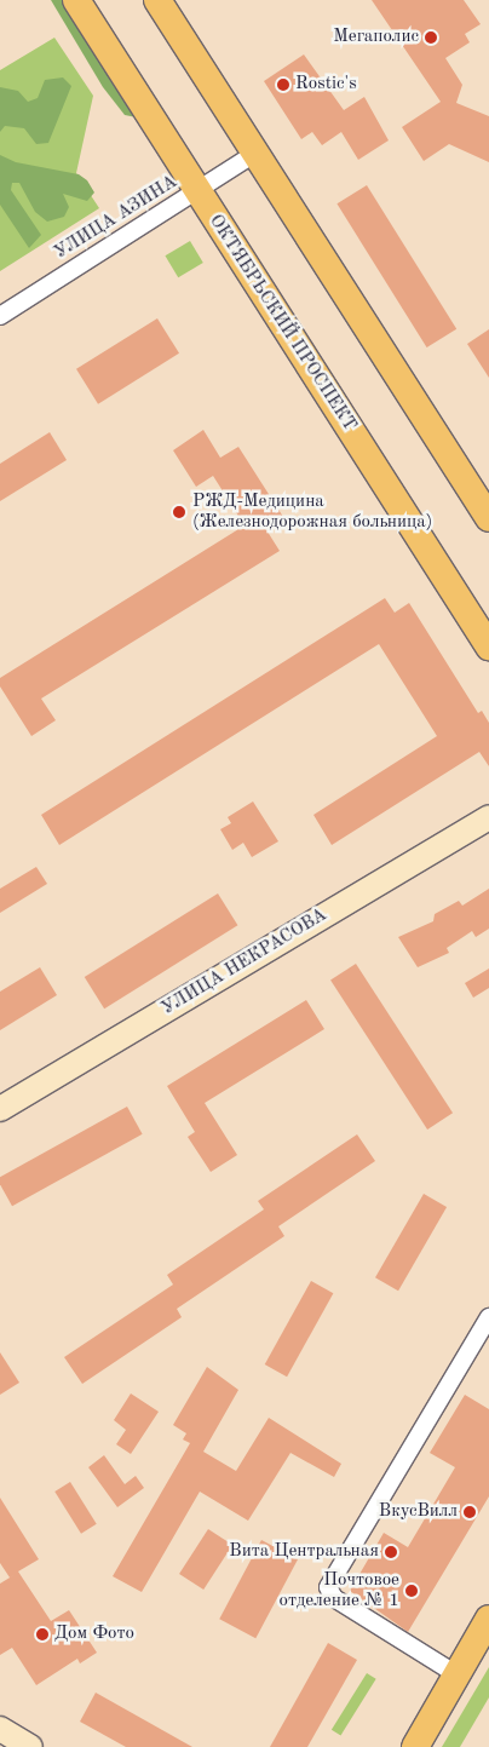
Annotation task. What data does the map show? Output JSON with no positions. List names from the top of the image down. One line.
{"streets":{"main road":["ОКТЯБРЬСКИЙ ПРОСПЕКТ"],"street":["УЛИЦА АЗИНА","УЛИЦА НЕКРАСОВА"]},"crossings":[["УЛИЦА АЗИНА","ОКТЯБРЬСКИЙ ПРОСПЕКТ"]],"places":["Мегаполис","Rostiс's","РЖД-Медицина (Железнодорожная больница)","ВкусВилл","Вита Центральная","Почтовое отделение № 1","Дом Фото"]}
